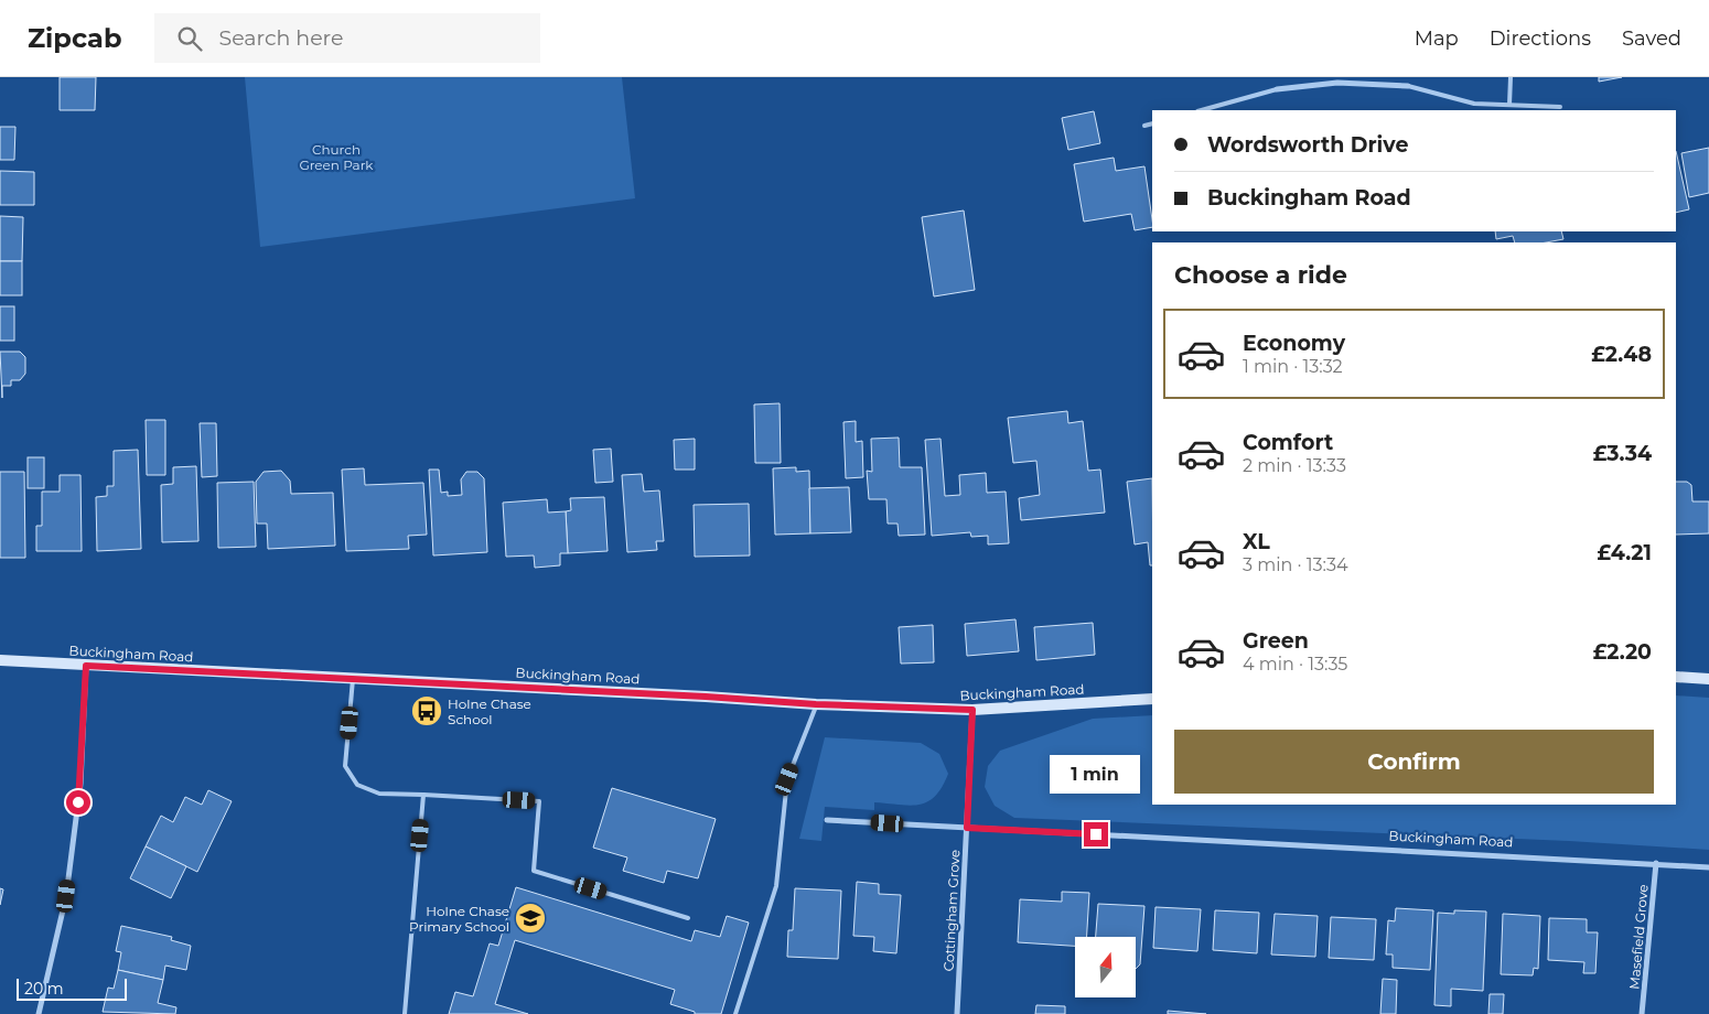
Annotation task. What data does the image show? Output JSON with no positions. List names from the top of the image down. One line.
{"streets":{"main road":["Buckingham Road"],"street":["Cottingham Grove","Masefield Grove"]},"crossings":[["Buckingham Road","Cottingham Grove"],["Buckingham Road","Masefield Grove"]],"parks":["Church Green Park"],"places":{"bus stop":["Holne Chase School"],"school or university":["Holne Chase Primary School"]},"scale_bar":"20 m","north":"top","page":{"header":"Zipcab","search":"Search here","nav":["Map","Directions","Saved"],"banner":["Wordsworth Drive","Buckingham Road"],"heading":"Choose a ride","list":[{"name":"Economy","note":"1 min · 13:32","value":"£2.48"},{"name":"Comfort","note":"2 min · 13:33","value":"£3.34"},{"name":"XL","note":"3 min · 13:34","value":"£4.21"},{"name":"Green","note":"4 min · 13:35","value":"£2.20"}],"buttons":"Confirm","bubble":"1 min","scale":"20 m"}}
